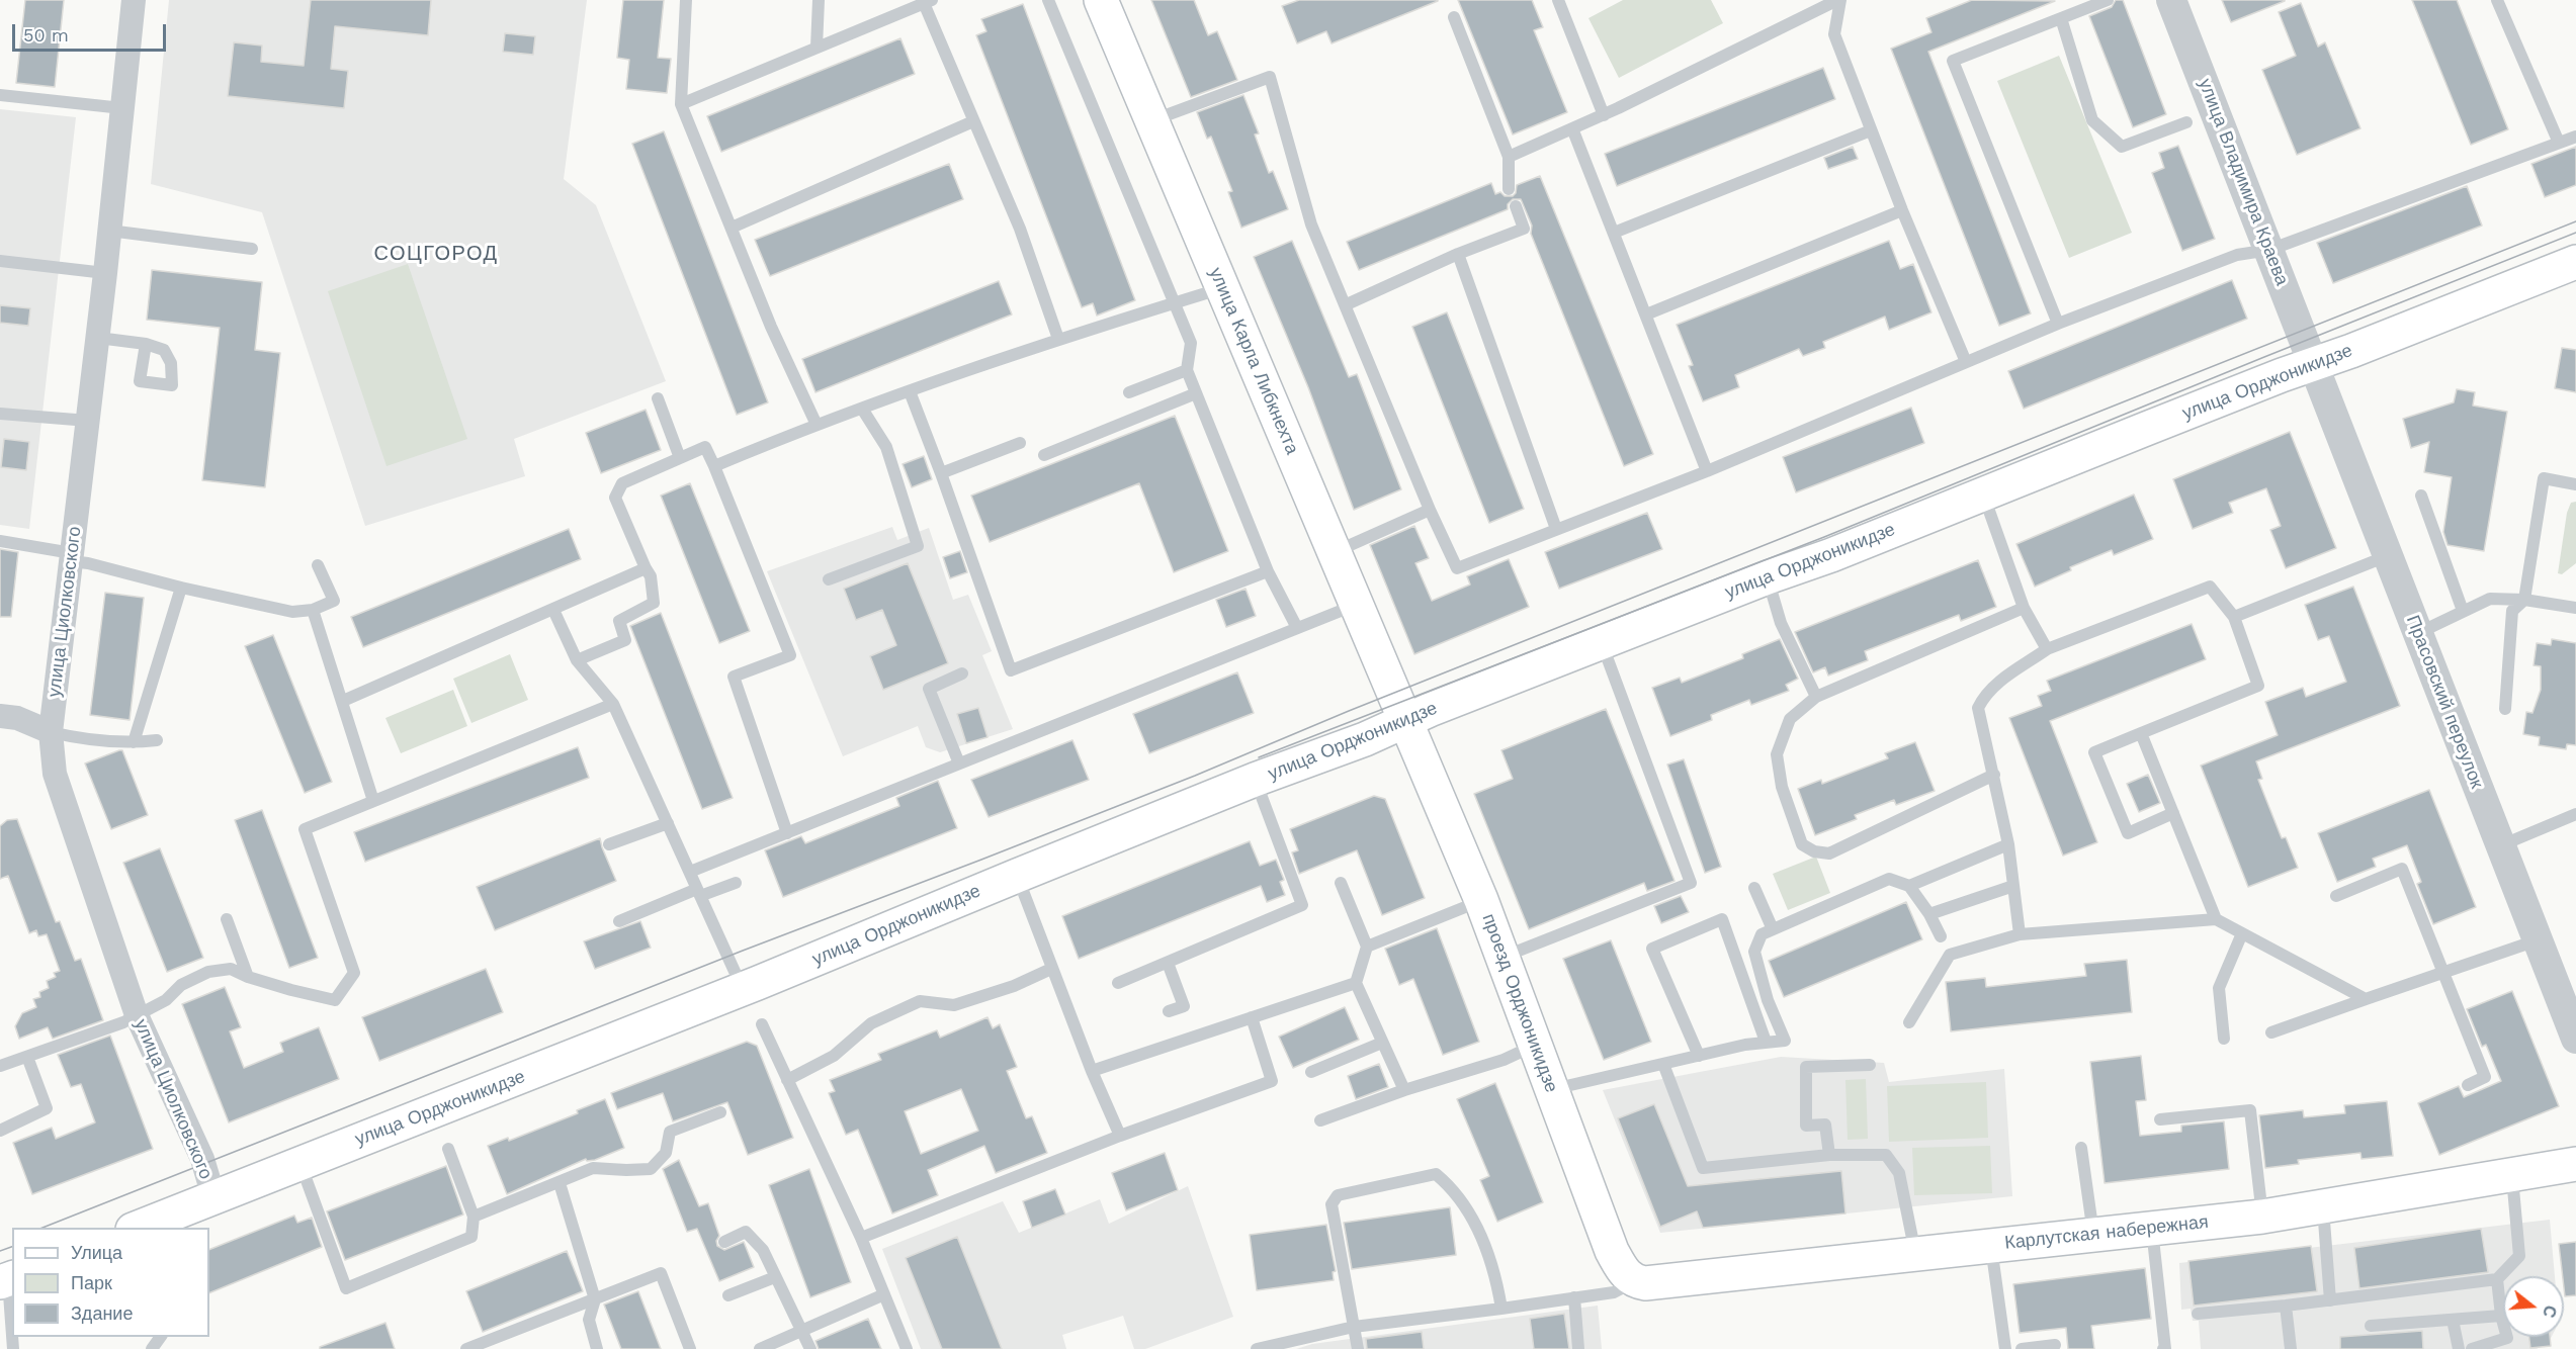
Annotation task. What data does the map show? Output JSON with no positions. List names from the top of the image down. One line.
{"streets":{"main road":["улица Карла Либкнехта","улица Орджоникидзе","проезд Орджоникидзе","Карлутская набережная"],"street":["улица Владимира Краева","улица Циолковского","Прасовский переулок"]},"crossings":[["улица Владимира Краева","улица Орджоникидзе"],["улица Владимира Краева","Прасовский переулок"],["улица Карла Либкнехта","улица Орджоникидзе"],["улица Карла Либкнехта","проезд Орджоникидзе"],["улица Орджоникидзе","улица Циолковского"],["улица Орджоникидзе","Прасовский переулок"],["улица Орджоникидзе","проезд Орджоникидзе"],["проезд Орджоникидзе","Карлутская набережная"]],"districts":["СОЦГОРОД"],"legend":["Улица","Парк","Здание"],"scale_bar":"50 m","north":"right"}
